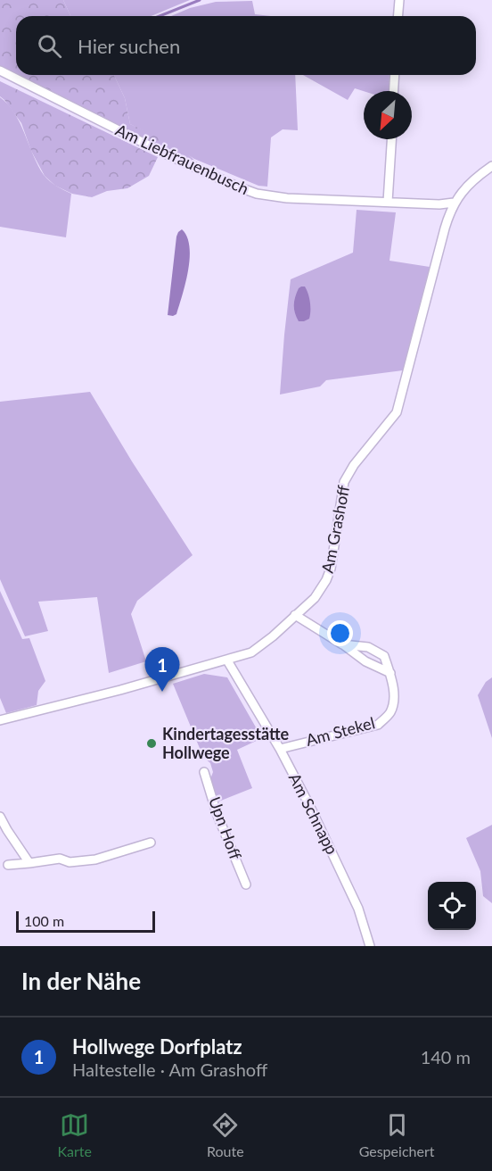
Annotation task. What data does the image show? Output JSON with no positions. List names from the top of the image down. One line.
{"streets":{"street":["Am Liebfrauenbusch","Am Grashoff","Am Stekel","Am Schnapp","Upn Hoff"]},"crossings":[["Am Liebfrauenbusch","Am Grashoff"],["Am Grashoff","Am Stekel"],["Am Grashoff","Am Schnapp"],["Am Stekel","Am Schnapp"]],"places":["Kindertagesstätte Hollwege"],"scale_bar":"100 m","north":"bottom left","page":{"search":"Hier suchen","pins":"1","scale":"100 m","heading":"In der Nähe","list":[{"mark":"1","name":"Hollwege Dorfplatz","note":"Haltestelle · Am Grashoff","value":"140 m"}],"nav":["Karte","Route","Gespeichert"]}}
